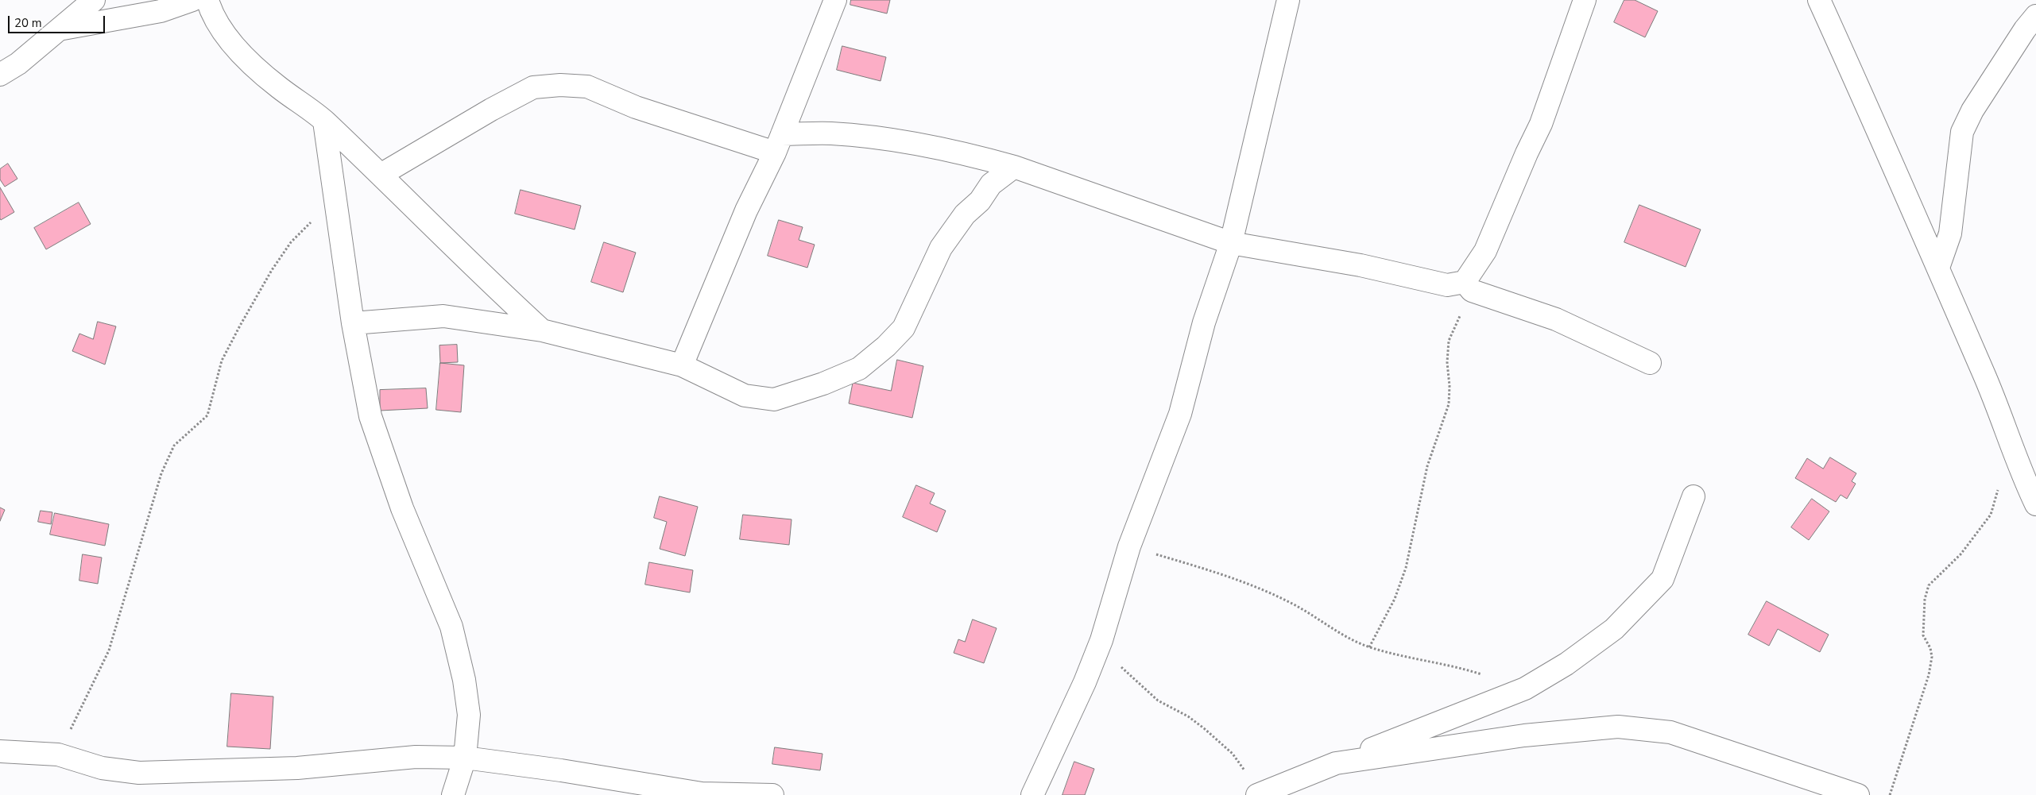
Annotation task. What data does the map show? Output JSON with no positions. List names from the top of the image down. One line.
{"scale_bar":"20 m"}
